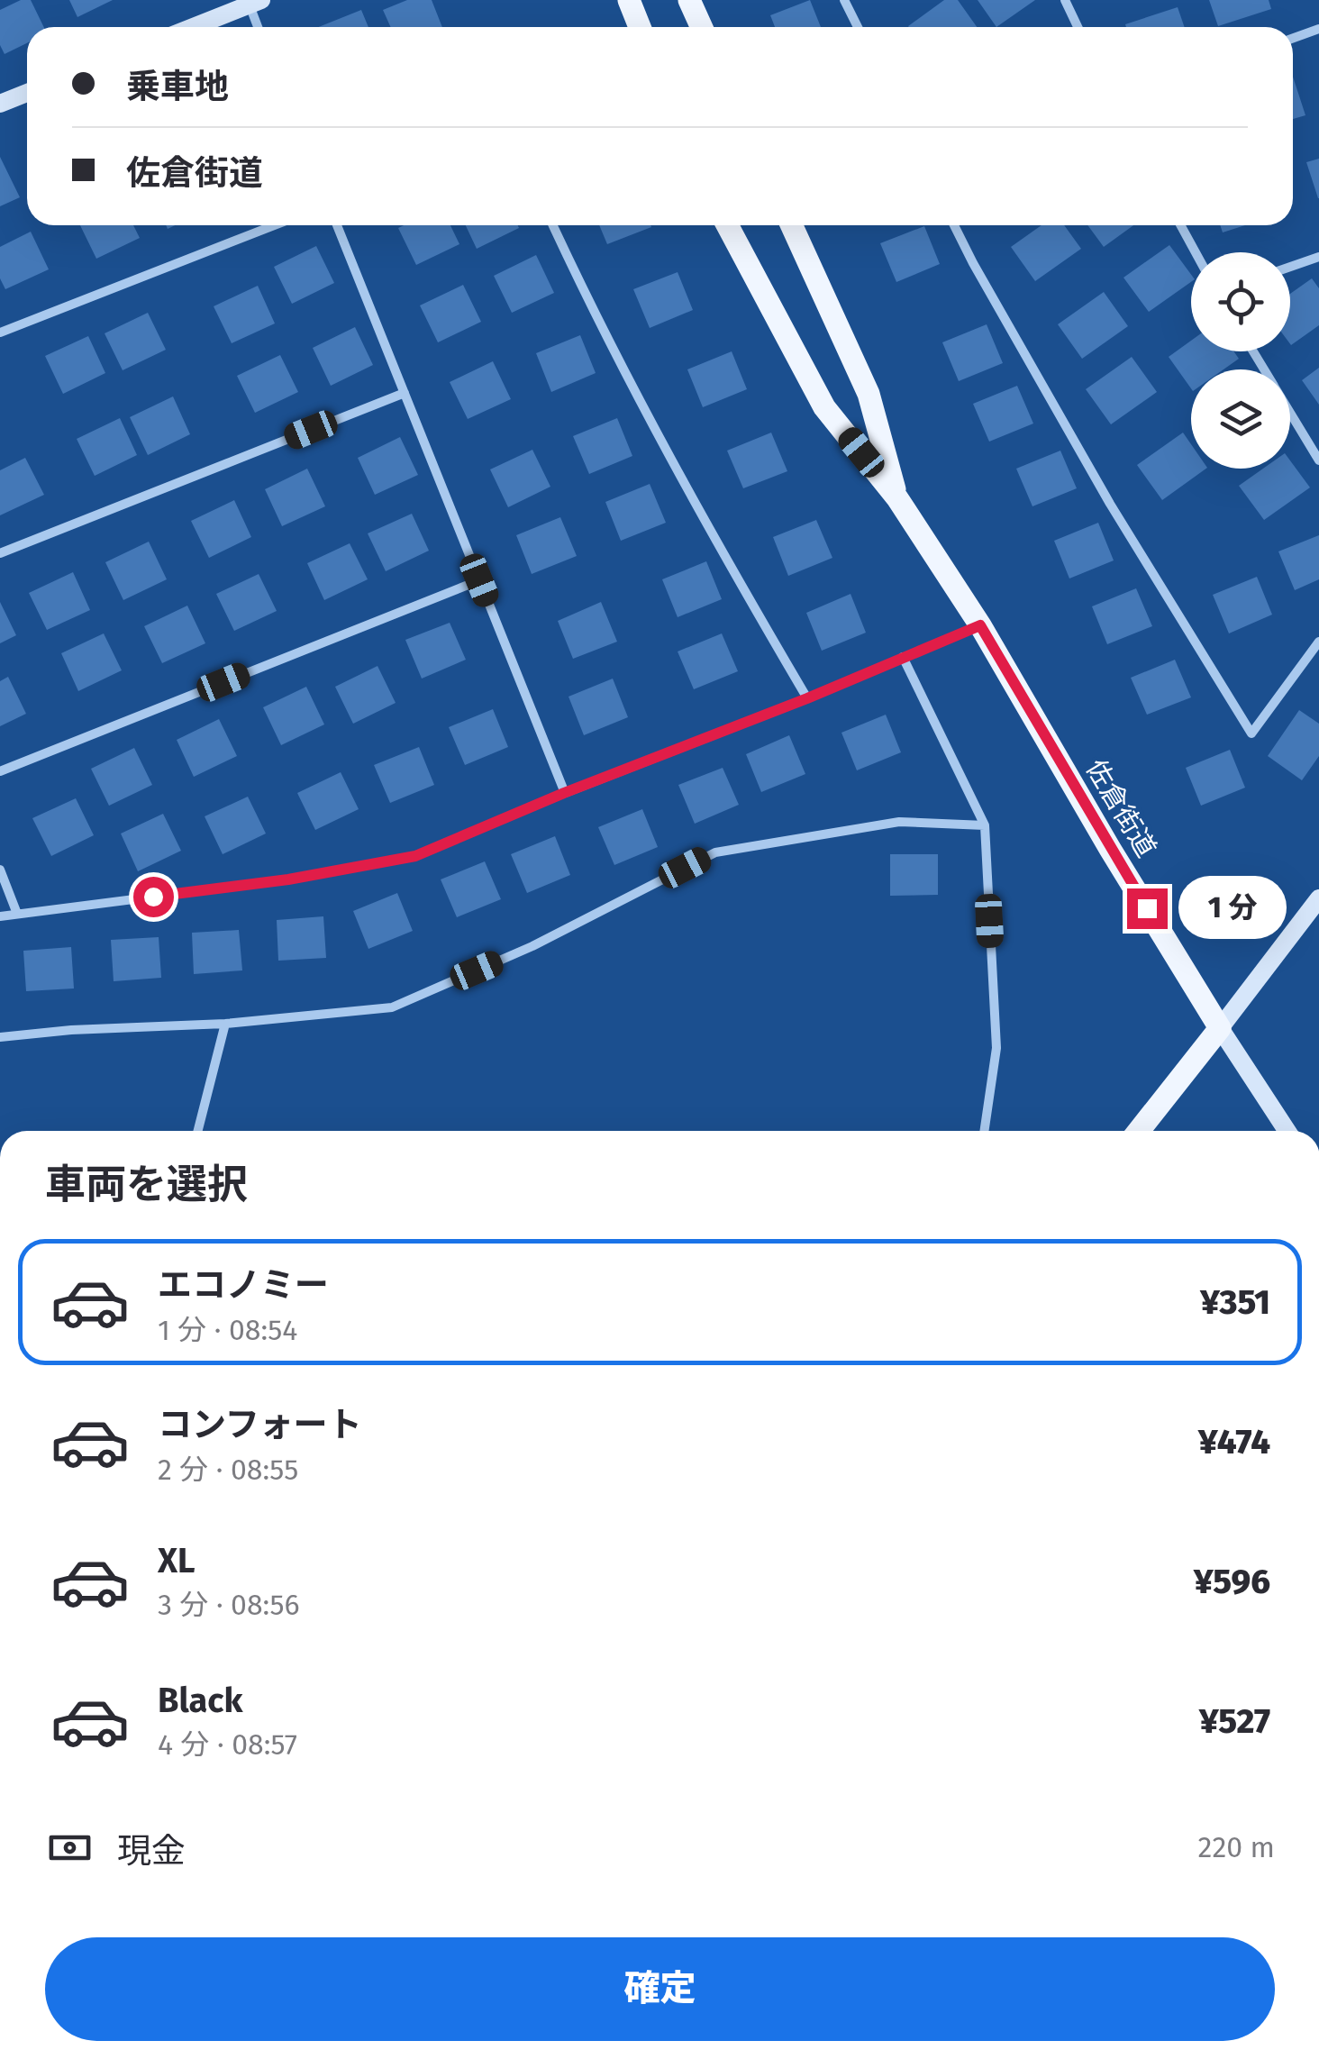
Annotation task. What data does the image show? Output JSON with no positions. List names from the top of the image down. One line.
{"streets":{"main road":["佐倉街道"]},"page":{"banner":["乗車地","佐倉街道"],"bubble":"1 分","heading":"車両を選択","list":[{"name":"エコノミー","note":"1 分 · 08:54","value":"¥351"},{"name":"コンフォート","note":"2 分 · 08:55","value":"¥474"},{"name":"XL","note":"3 分 · 08:56","value":"¥596"},{"name":"Black","note":"4 分 · 08:57","value":"¥527"}],"pay":["現金","220 m"],"buttons":"確定"}}
